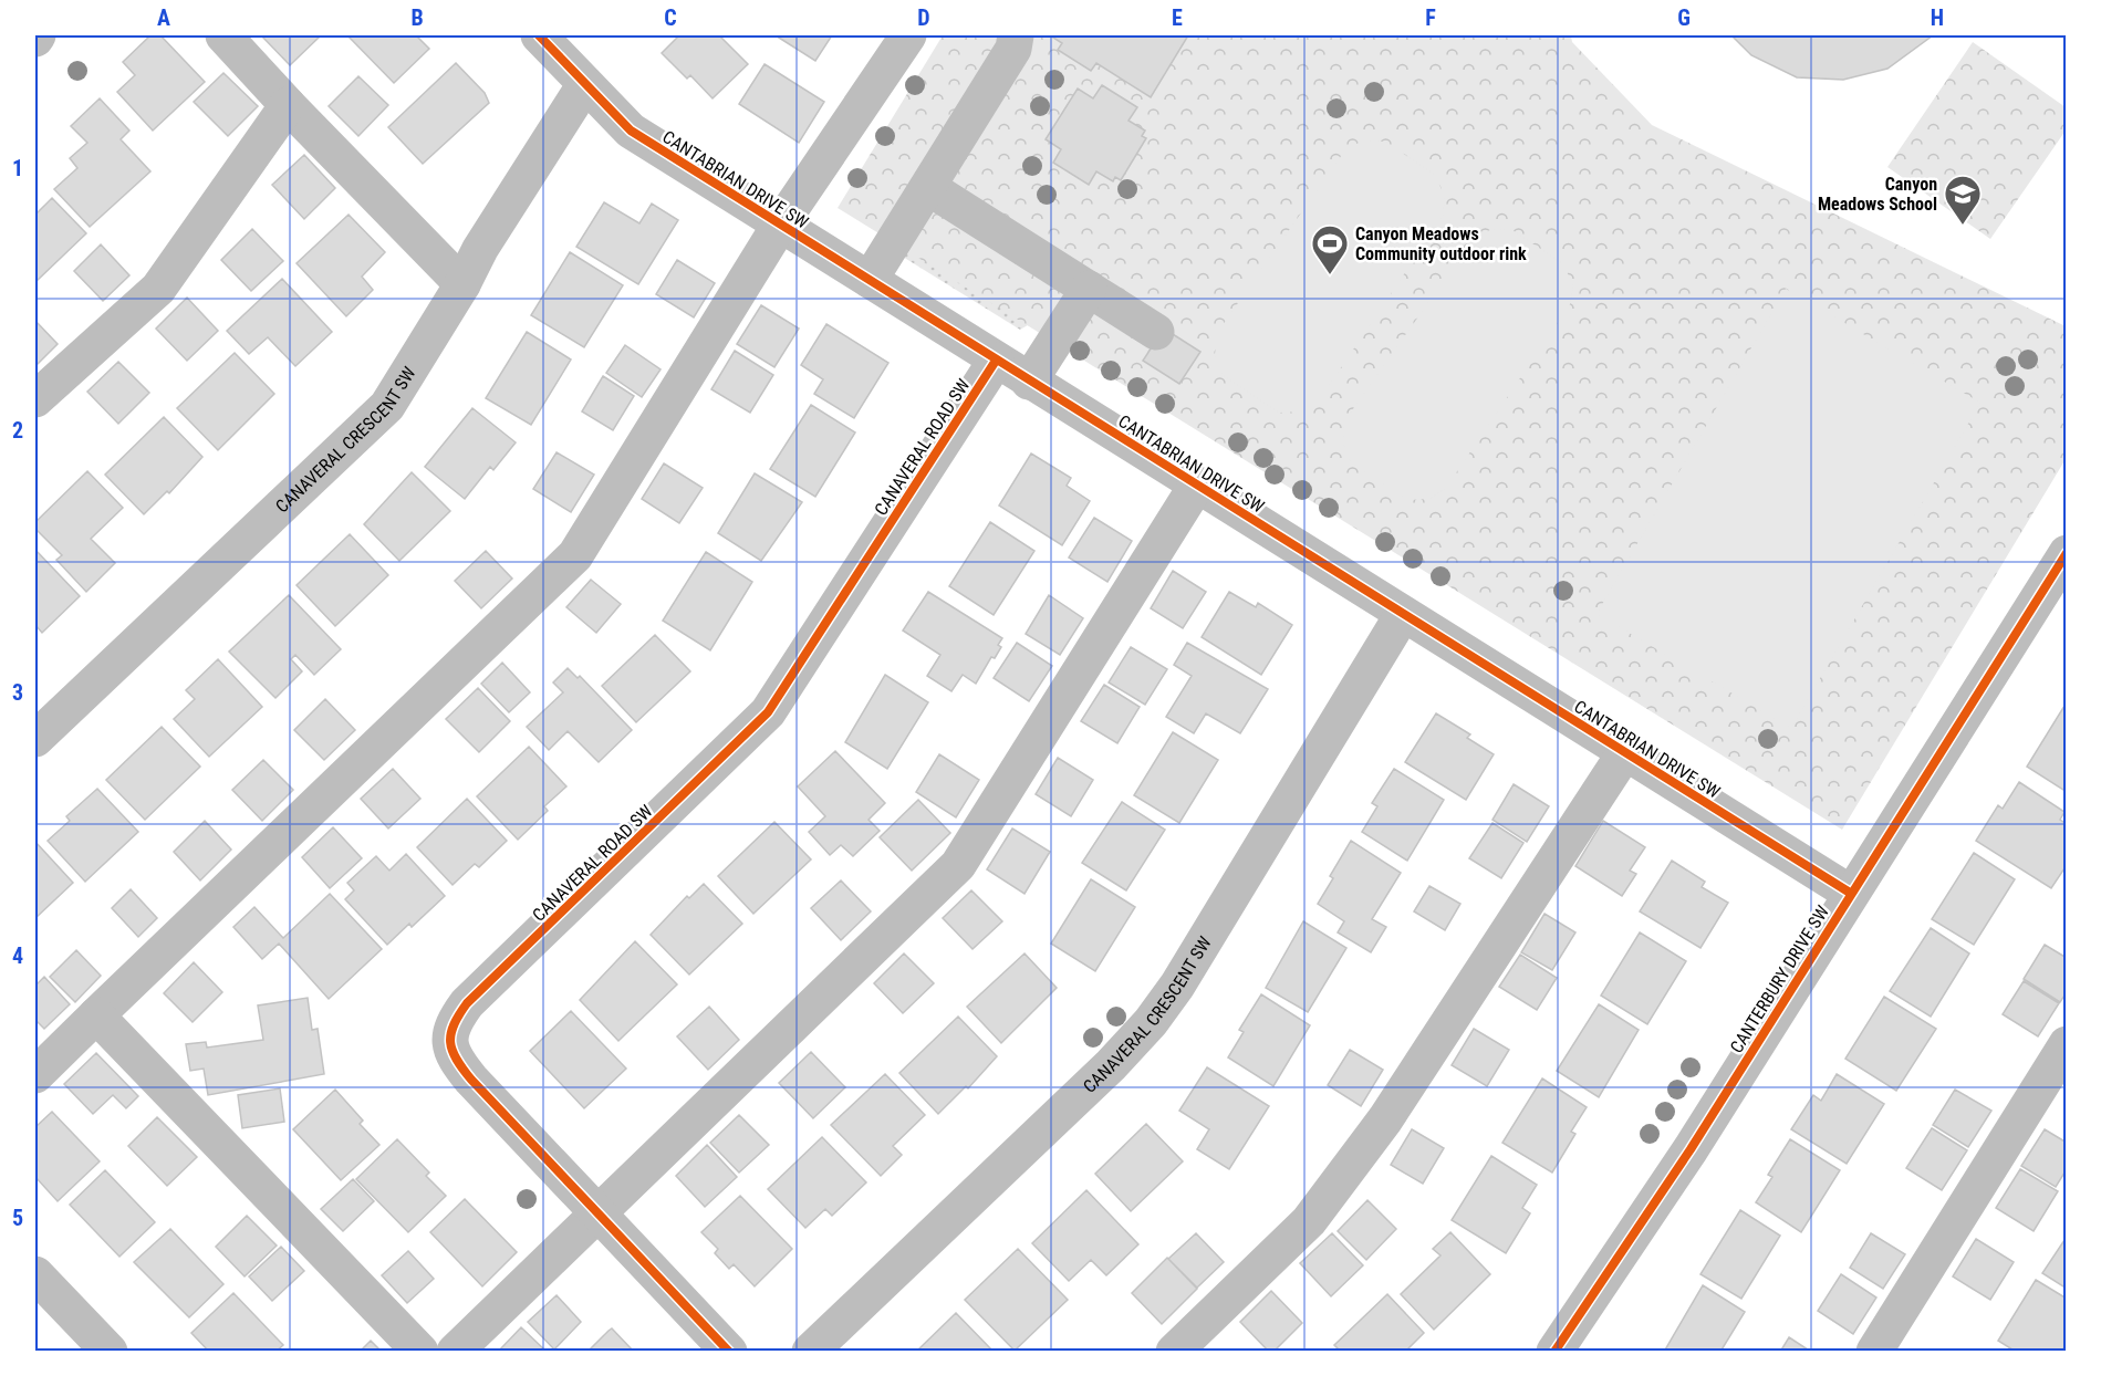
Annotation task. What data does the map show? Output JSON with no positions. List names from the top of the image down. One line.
{"streets":{"street":["CANTABRIAN DRIVE SW","CANAVERAL CRESCENT SW","CANAVERAL ROAD SW","CANTERBURY DRIVE SW"]},"crossings":[["CANTABRIAN DRIVE SW","CANAVERAL CRESCENT SW"],["CANTABRIAN DRIVE SW","CANAVERAL ROAD SW"],["CANTABRIAN DRIVE SW","CANTERBURY DRIVE SW"]],"places":{"school or university":["Canyon Meadows School"],"sports":["Canyon Meadows Community outdoor rink"]},"grid":{"columns":["A","B","C","D","E","F","G","H"],"rows":["1","2","3","4","5"]}}
